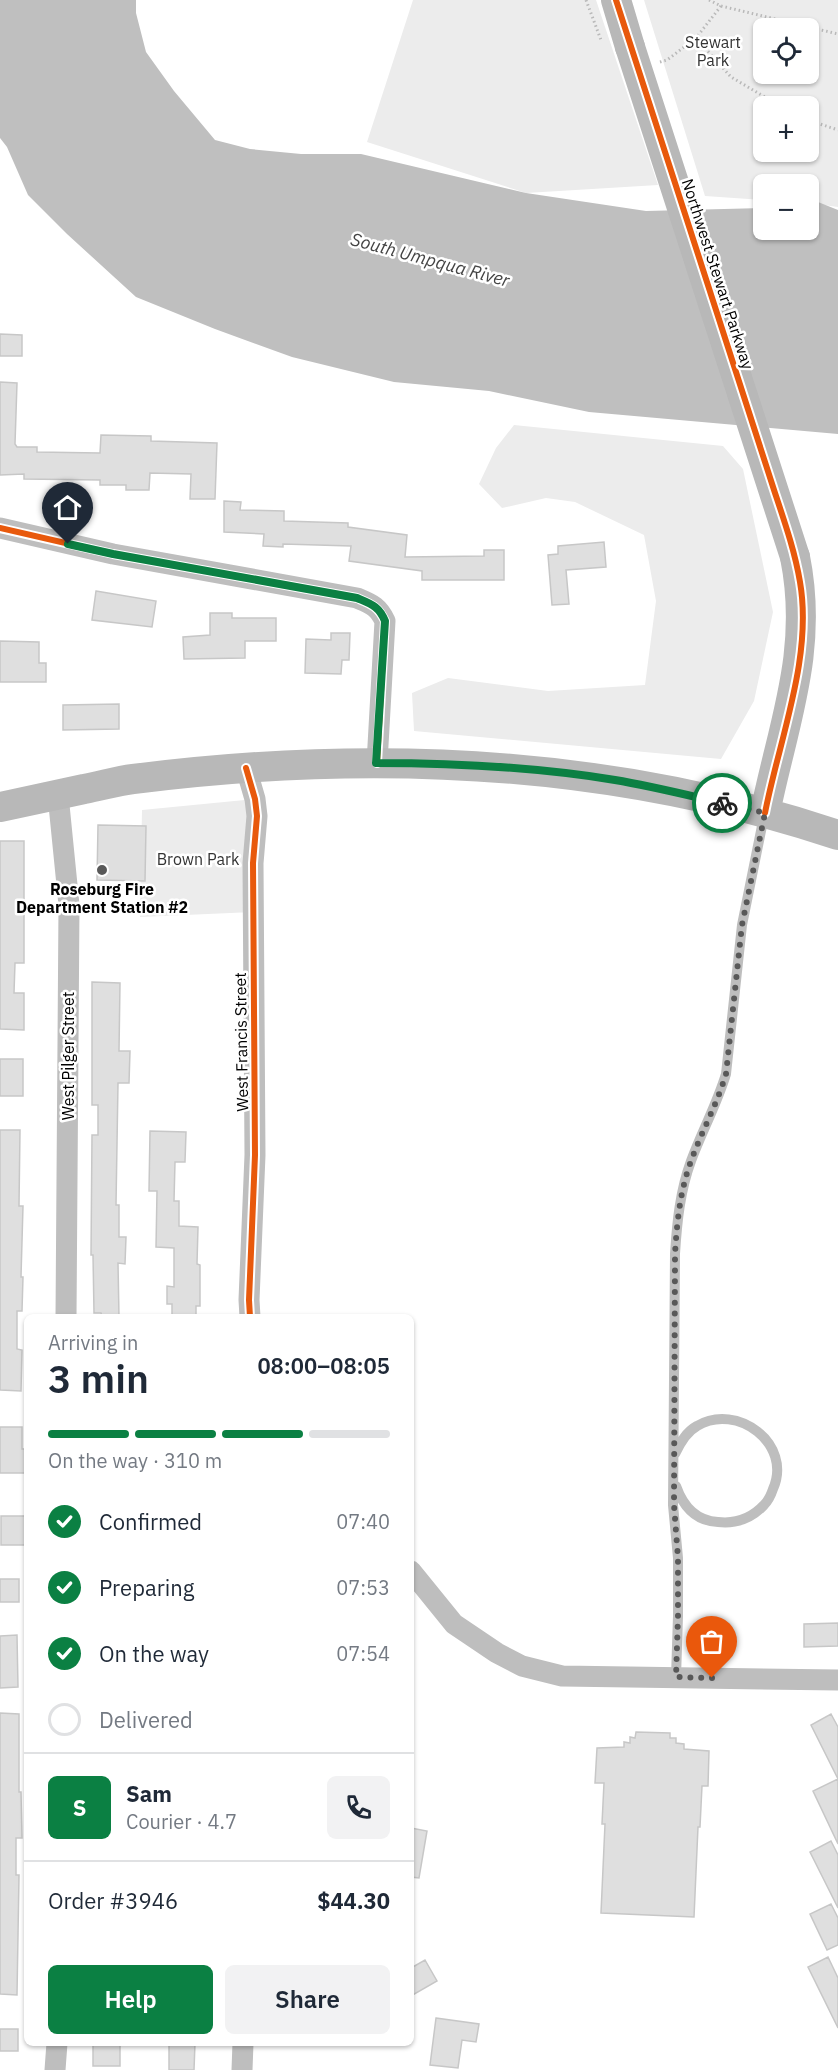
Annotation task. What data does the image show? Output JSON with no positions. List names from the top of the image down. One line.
{"streets":{"main road":["Northwest Stewart Parkway"],"street":["West Francis Street","West Pilger Street"]},"water":["South Umpqua River"],"parks":["Stewart Park","Brown Park"],"places":["Roseburg Fire Department Station #2"],"page":{"map_buttons":["+","−"],"heading":["3 min","Arriving in","08:00–08:05"],"panel":["Sam","Courier · 4.7","Order #3946","$44.30"],"bar":"On the way · 310 m","list":[["Confirmed","07:40"],["Preparing","07:53"],["On the way","07:54"],"Delivered"],"round":"S","buttons":["Help","Share"]}}
